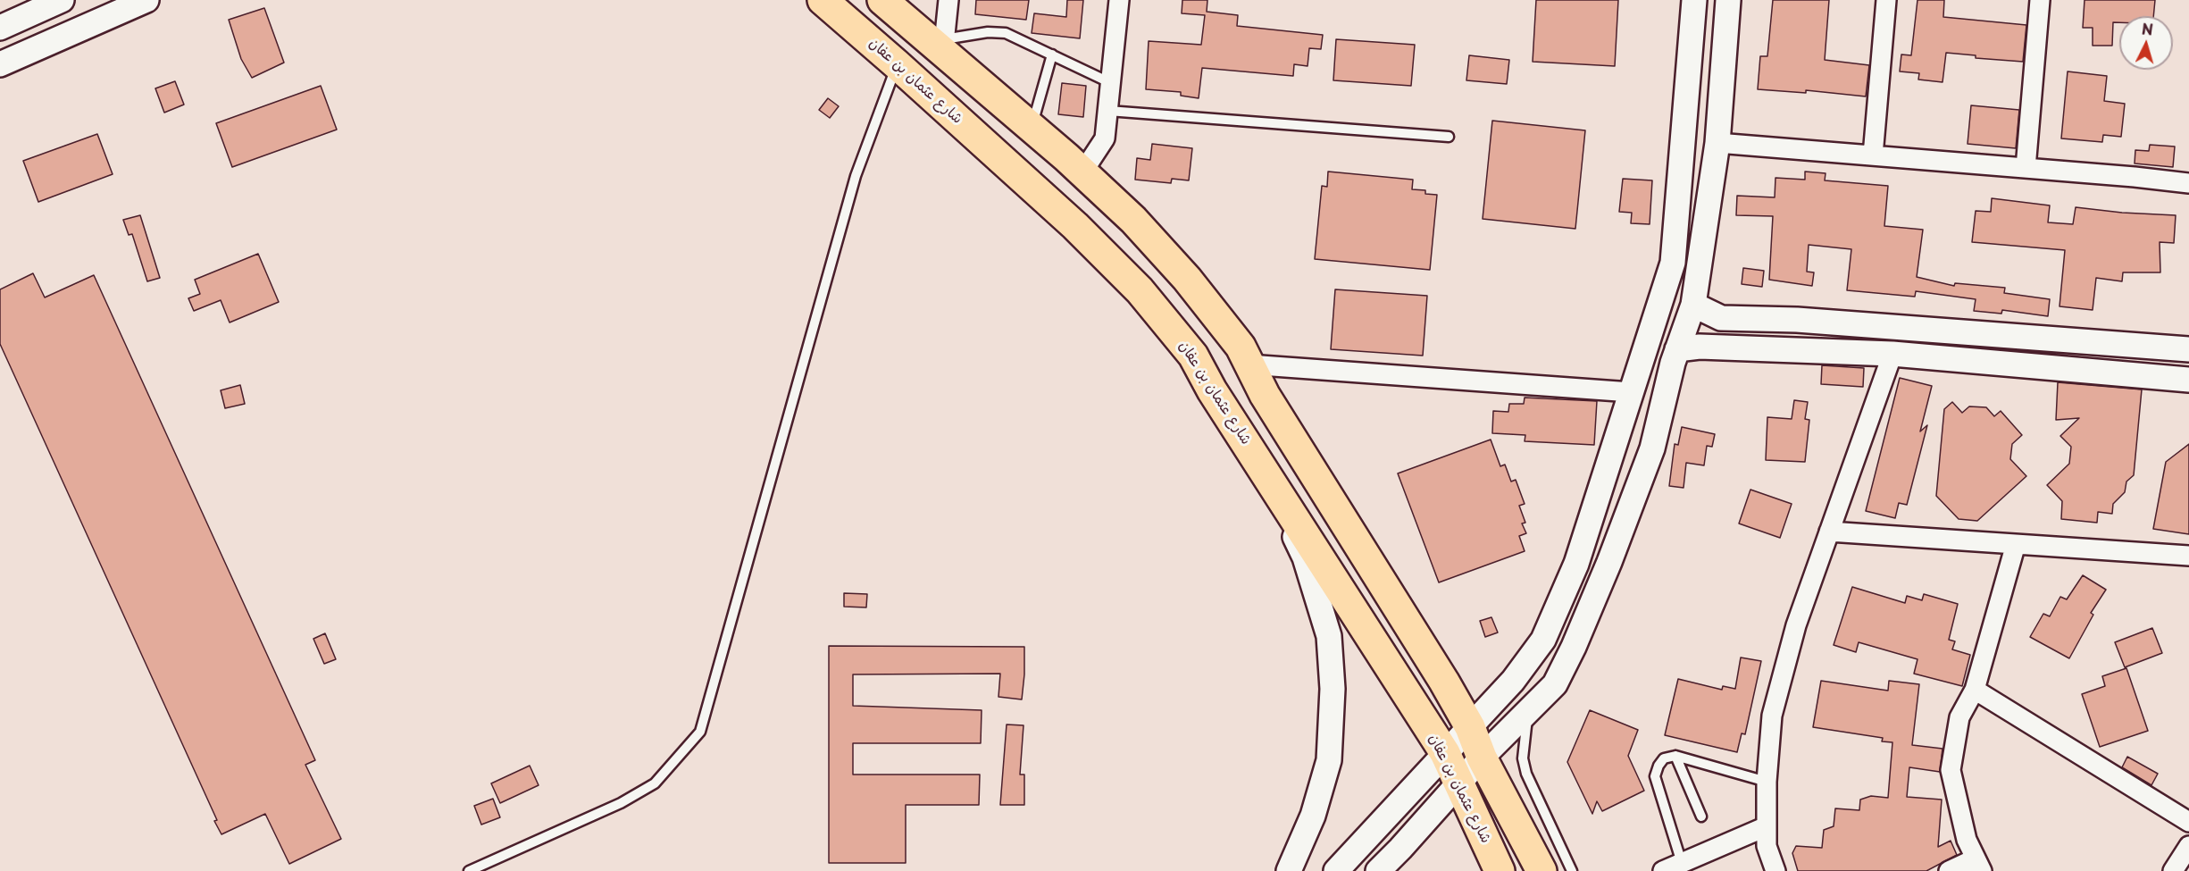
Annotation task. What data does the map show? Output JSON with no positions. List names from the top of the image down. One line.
{"streets":{"main road":["شارع عثمان بن عفان"]},"north":"top"}
